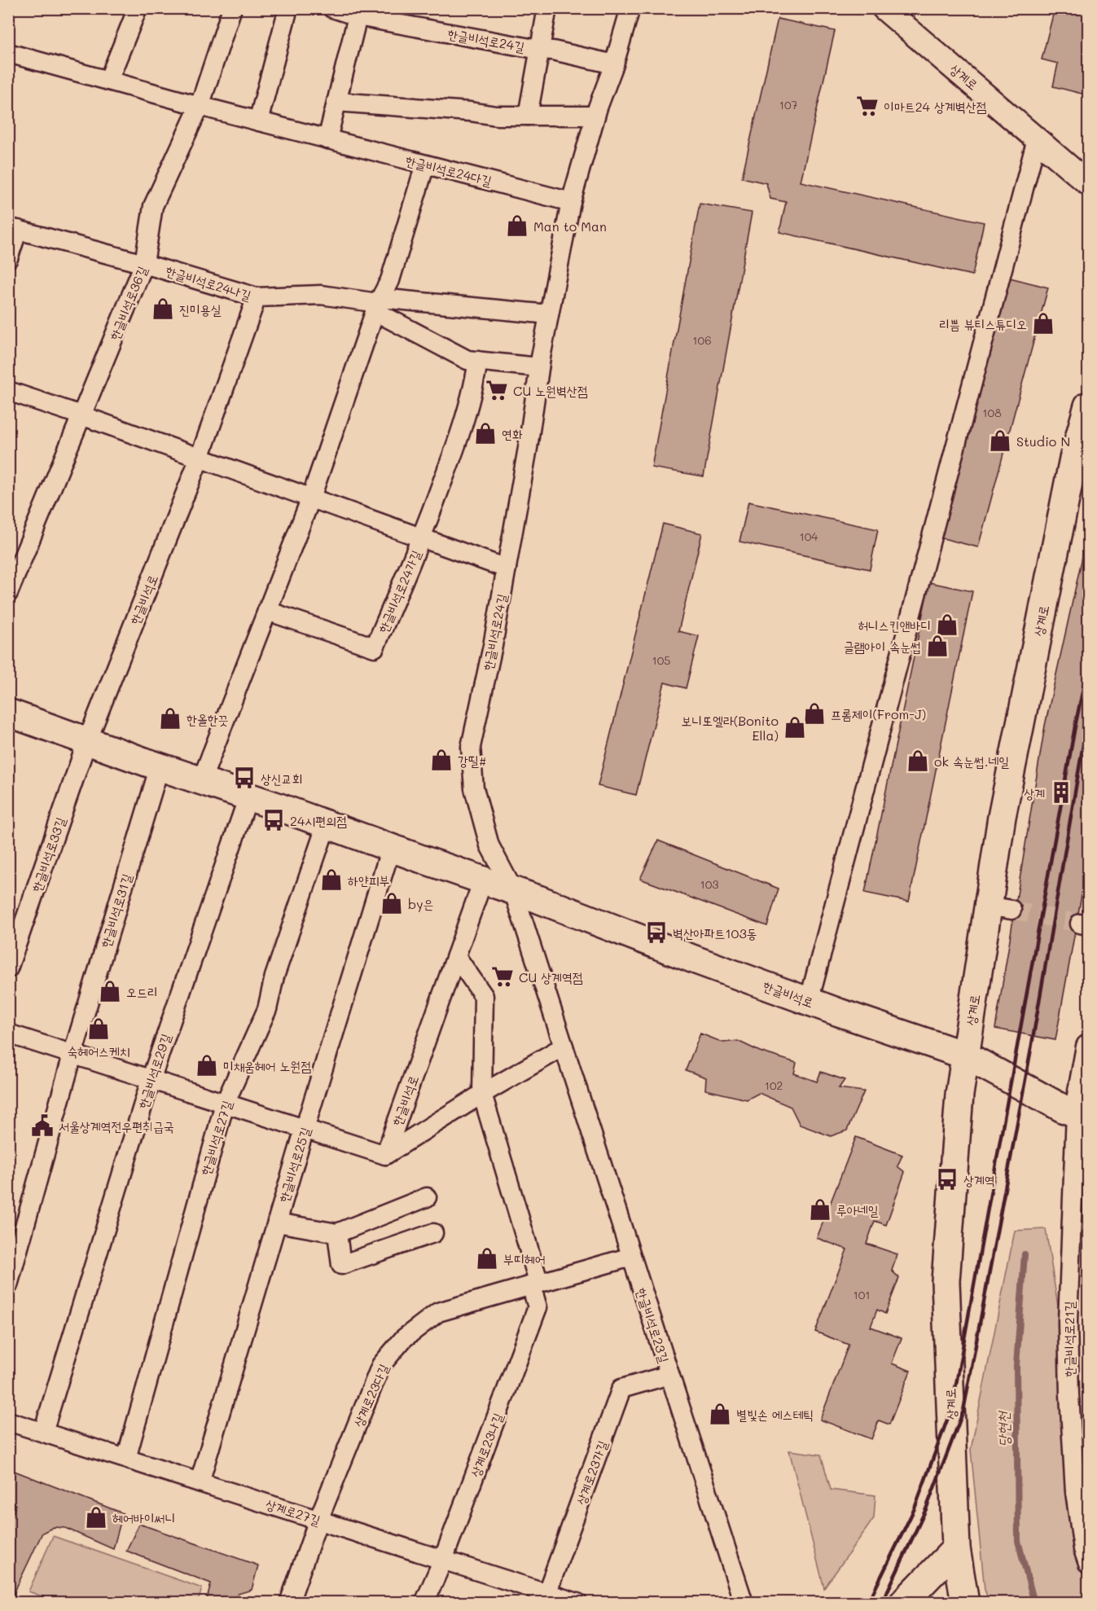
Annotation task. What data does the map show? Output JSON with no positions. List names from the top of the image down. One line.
{"streets":{"main road":["상계로","한글비석로"],"street":["한글비석로24길","한글비석로24다길","한글비석로24나길","한글비석로36길","한글비석로24가길","한글비석로33길","한글비석로31길","한글비석로29길","한글비석로27길","한글비석로25길","한글비석로23길","한글비석로21길","상계로23다길","상계로23나길","상계로23가길","상계로27길"]},"crossings":[["한글비석로24길","한글비석로24다길"],["한글비석로24길","한글비석로24나길"],["한글비석로24길","한글비석로24가길"],["한글비석로24길","한글비석로"],["한글비석로24길","한글비석로23길"],["상계로","한글비석로"],["한글비석로24다길","한글비석로36길"],["한글비석로24나길","한글비석로36길"],["한글비석로36길","한글비석로24가길"],["한글비석로24가길","한글비석로"],["한글비석로","한글비석로33길"],["한글비석로","한글비석로31길"],["한글비석로","한글비석로29길"],["한글비석로","한글비석로27길"],["한글비석로","한글비석로25길"],["한글비석로","한글비석로23길"],["한글비석로","한글비석로21길"],["한글비석로","상계로23나길"],["한글비석로29길","상계로27길"],["한글비석로27길","상계로27길"],["한글비석로25길","상계로27길"],["한글비석로23길","상계로23다길"],["한글비석로23길","상계로23가길"],["상계로23다길","상계로23나길"],["상계로23다길","상계로27길"],["상계로23나길","상계로27길"],["상계로23가길","상계로27길"]],"water":["당현천"],"places":{"supermarket":["이마트24 상계벽산점","CU 노원벽산점","CU 상계역점"],"shop":["Man to Man","진미용실","리쁨 뷰티스튜디오","연화","Studio N","허니스킨앤바디","글램아이 속눈썹","프롬제이(From-J)","한올한끗","보니또엘라(Bonito Ella)","강띨#","ok 속눈썹.네일","하얀피부","by은","오드리","숙헤어스케치","미채움헤어 노원점","루아네일","부띠헤어","별빛손 에스테틱","헤어바이써니"],"bus stop":["상신교회","24시편의점","벽산아파트103동","상계역"],"building":["상계"],"public building":["서울상계역전우편취급국"]},"house_numbers":["107","106","108","104","105","103","102","101"]}
